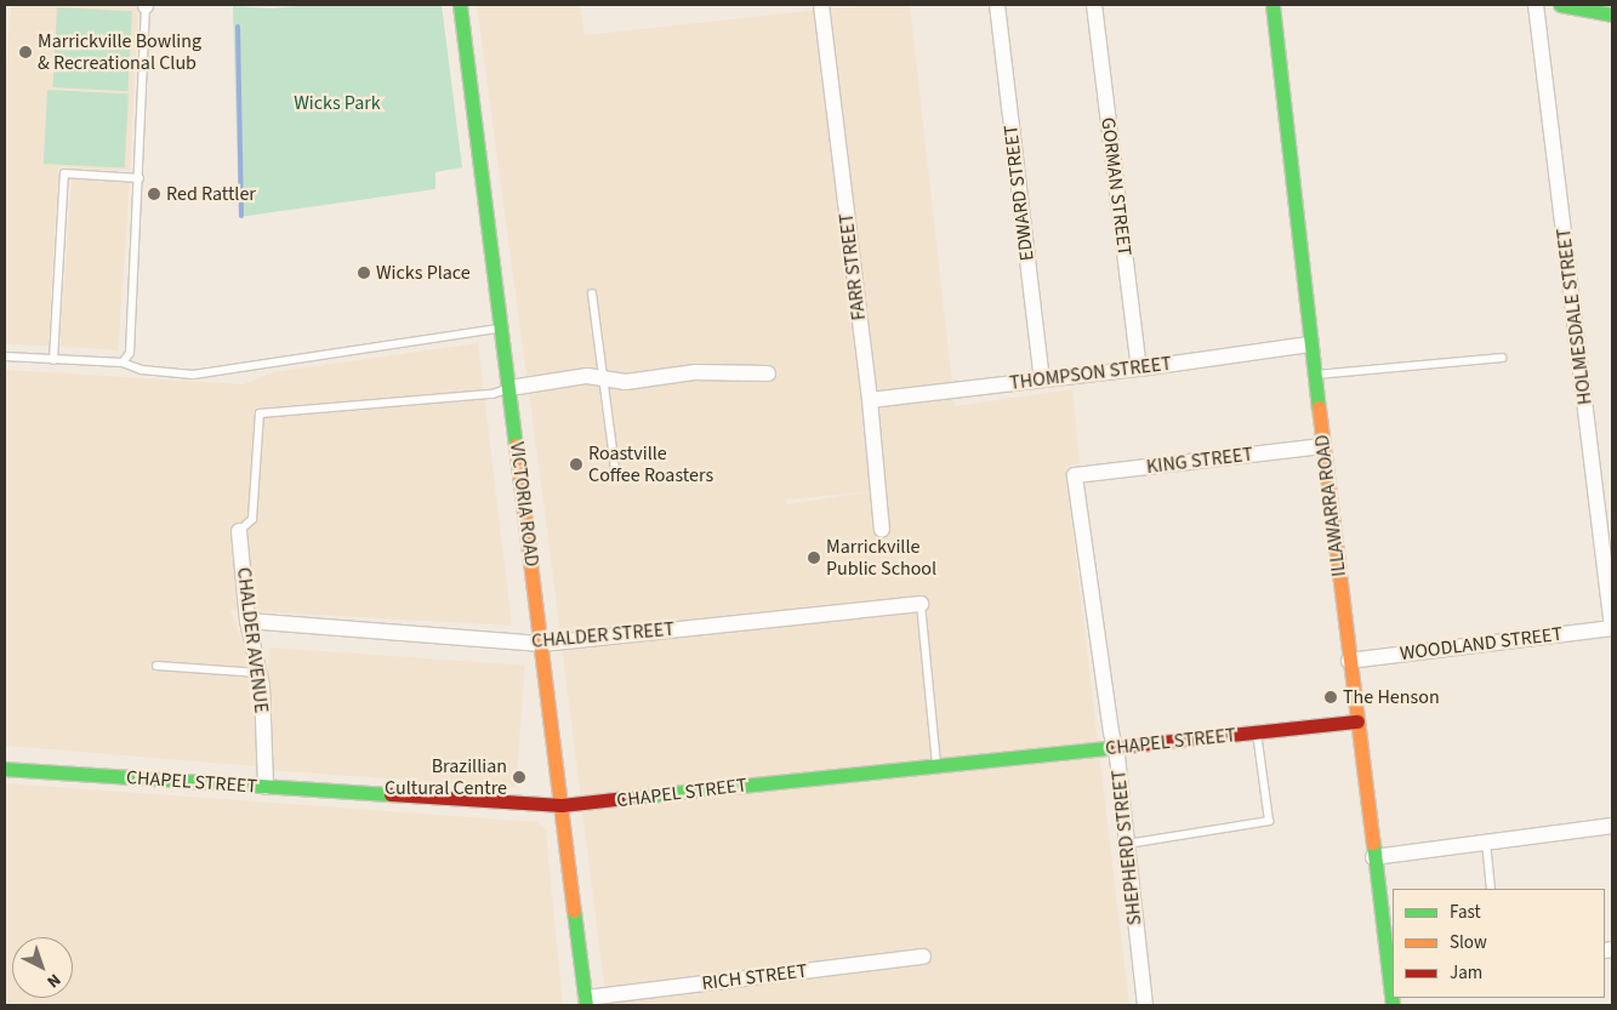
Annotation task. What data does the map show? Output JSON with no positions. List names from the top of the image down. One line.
{"streets":{"street":["GORMAN STREET","EDWARD STREET","FARR STREET","HOLMESDALE STREET","THOMPSON STREET","KING STREET","VICTORIA ROAD","ILLAWARRA ROAD","CHALDER STREET","CHALDER AVENUE","WOODLAND STREET","CHAPEL STREET","SHEPHERD STREET","RICH STREET"]},"crossings":[["GORMAN STREET","THOMPSON STREET"],["EDWARD STREET","THOMPSON STREET"],["FARR STREET","THOMPSON STREET"],["HOLMESDALE STREET","WOODLAND STREET"],["THOMPSON STREET","ILLAWARRA ROAD"],["KING STREET","ILLAWARRA ROAD"],["KING STREET","SHEPHERD STREET"],["VICTORIA ROAD","CHALDER STREET"],["VICTORIA ROAD","CHAPEL STREET"],["VICTORIA ROAD","RICH STREET"],["ILLAWARRA ROAD","WOODLAND STREET"],["ILLAWARRA ROAD","CHAPEL STREET"],["CHALDER STREET","CHALDER AVENUE"],["CHALDER AVENUE","CHAPEL STREET"],["CHAPEL STREET","SHEPHERD STREET"]],"parks":["Wicks Park"],"places":["Marrickville Bowling & Recreational Club","Red Rattler","Wicks Place","Roastville Coffee Roasters","Marrickville Public School","The Henson","Brazillian Cultural Centre"],"legend":["Fast","Slow","Jam"],"north":"bottom right"}
